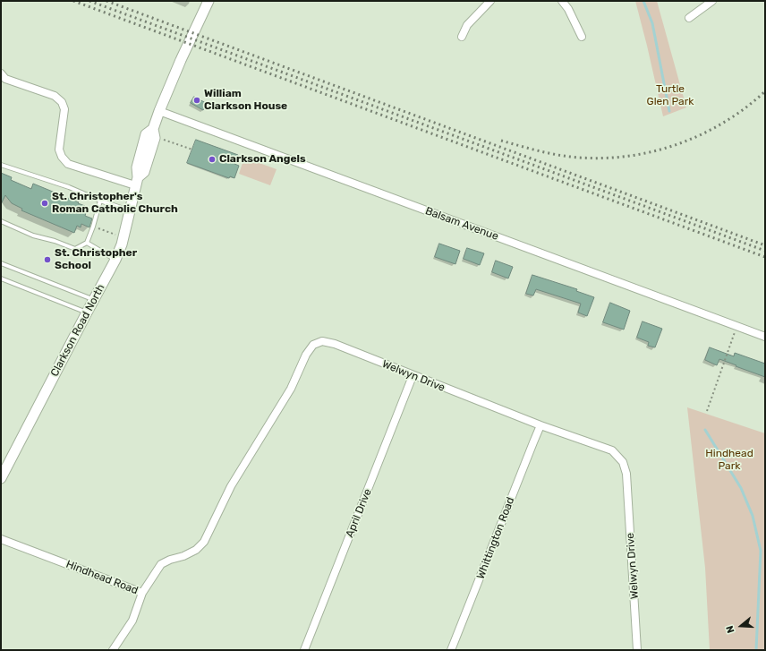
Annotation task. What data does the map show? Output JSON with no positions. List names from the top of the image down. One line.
{"streets":{"street":["Balsam Avenue","Clarkson Road North","Welwyn Drive","April Drive","Whittington Road","Hindhead Road"]},"crossings":[["Balsam Avenue","Clarkson Road North"],["Welwyn Drive","April Drive"],["Welwyn Drive","Whittington Road"],["Welwyn Drive","Hindhead Road"]],"parks":["Turtle Glen Park","Hindhead Park"],"places":["William Clarkson House","Clarkson Angels","St. Christopher's Roman Catholic Church","St. Christopher School"],"north":"left"}
